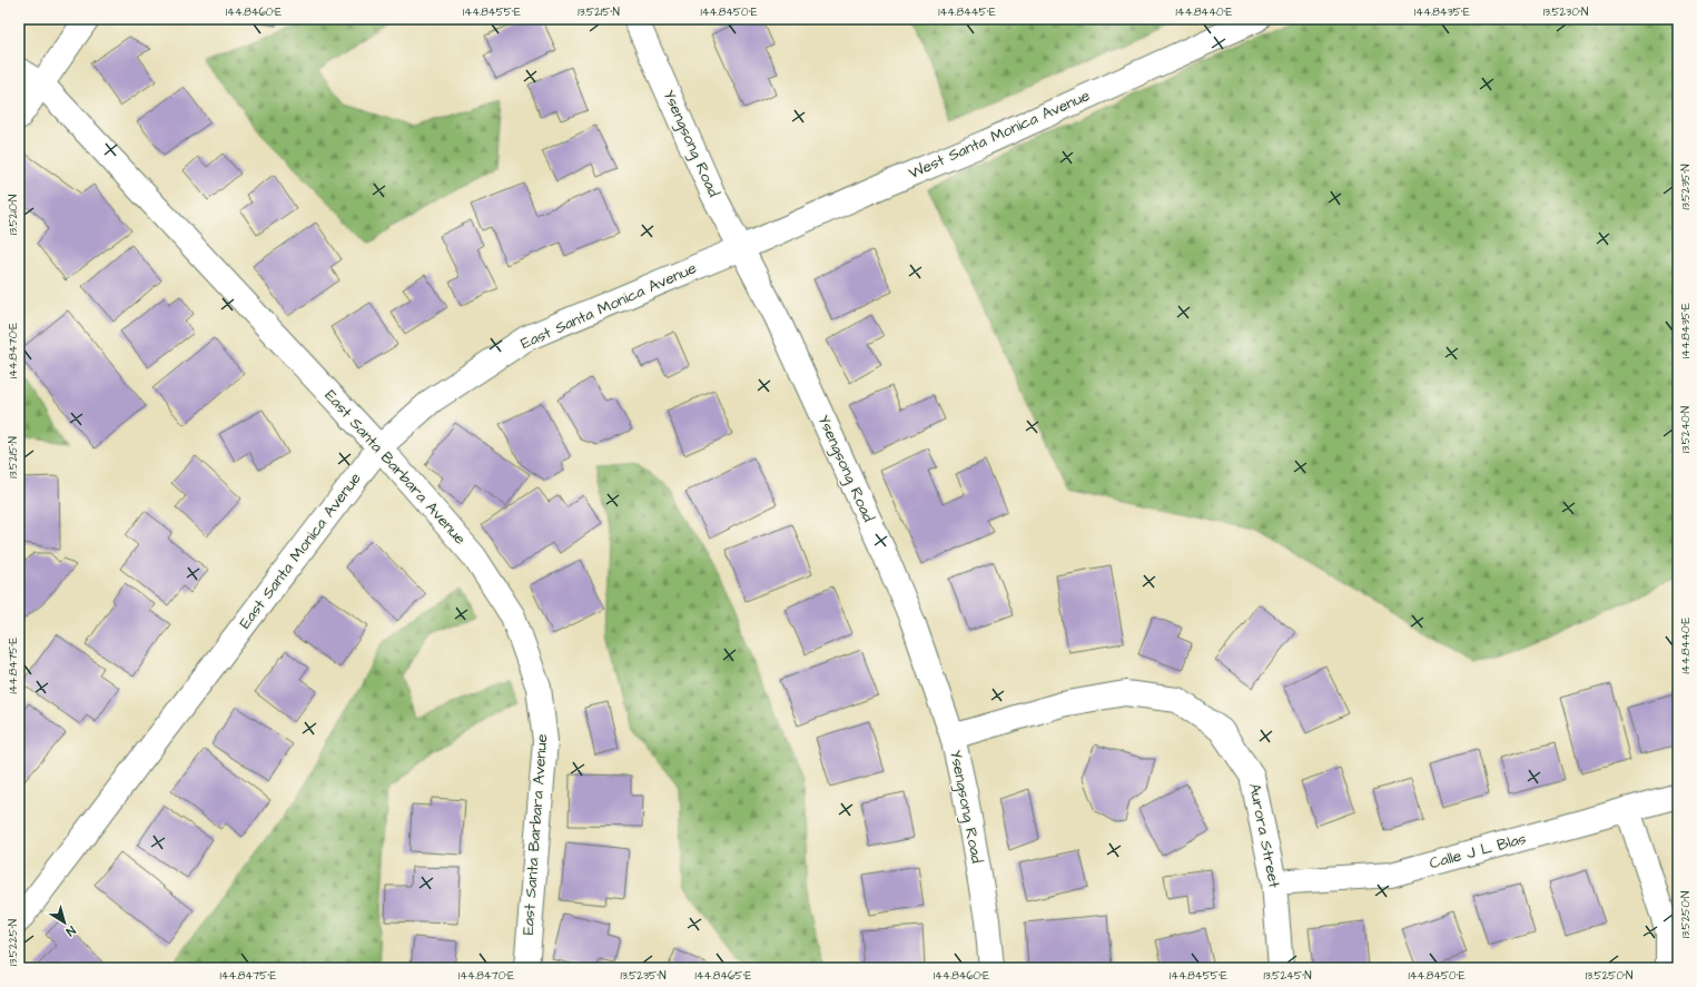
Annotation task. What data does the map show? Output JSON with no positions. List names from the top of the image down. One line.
{"streets":{"street":["West Santa Monica Avenue","Ysengsong Road","East Santa Monica Avenue","East Santa Barbara Avenue","Aurora Street","Calle J L Blas"]},"crossings":[["West Santa Monica Avenue","Ysengsong Road"],["West Santa Monica Avenue","East Santa Monica Avenue"],["Ysengsong Road","East Santa Monica Avenue"],["Ysengsong Road","Aurora Street"],["East Santa Monica Avenue","East Santa Barbara Avenue"],["Aurora Street","Calle J L Blas"]],"north":"bottom right","coordinates":["144.8460°E","144.8455°E","13.5215°N","144.8450°E","144.8445°E","144.8440°E","144.8435°E","13.5230°N","13.5235°N","13.5210°N","144.8470°E","13.5240°N","144.8475°E","13.5250°N","13.5225°N","144.8465°E","13.5245°N"]}
